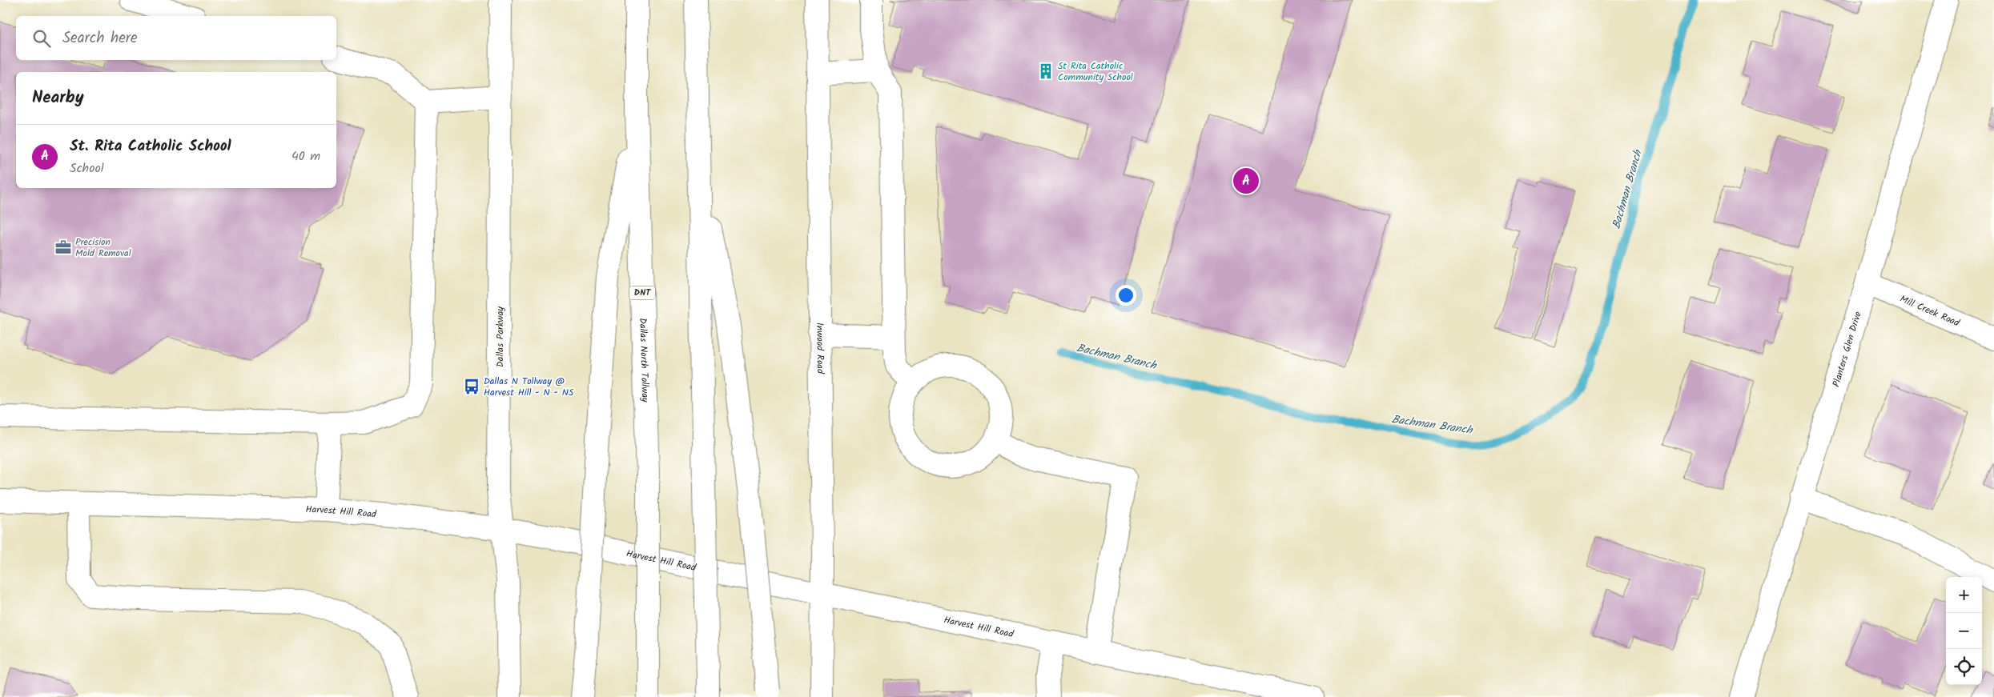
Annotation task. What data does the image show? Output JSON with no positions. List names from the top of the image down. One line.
{"streets":{"main road":["DNT","Mill Creek Road","Dallas Parkway","Inwood Road","Planters Glen Drive","Dallas North Tollway","Harvest Hill Road"]},"crossings":[["Mill Creek Road","Planters Glen Drive"],["Dallas Parkway","Harvest Hill Road"],["Inwood Road","Harvest Hill Road"]],"water":["Bachman Branch"],"places":{"building":["St Rita Catholic Community School"],"office":["Precision Mold Removal"],"bus stop":["Dallas N Tollway @ Harvest Hill - N - NS"]},"page":{"search":"Search here","heading":"Nearby","list":[{"mark":"A","name":"St. Rita Catholic School","note":"School","value":"40 m"}],"pins":"A","map_buttons":["+","−"]}}
